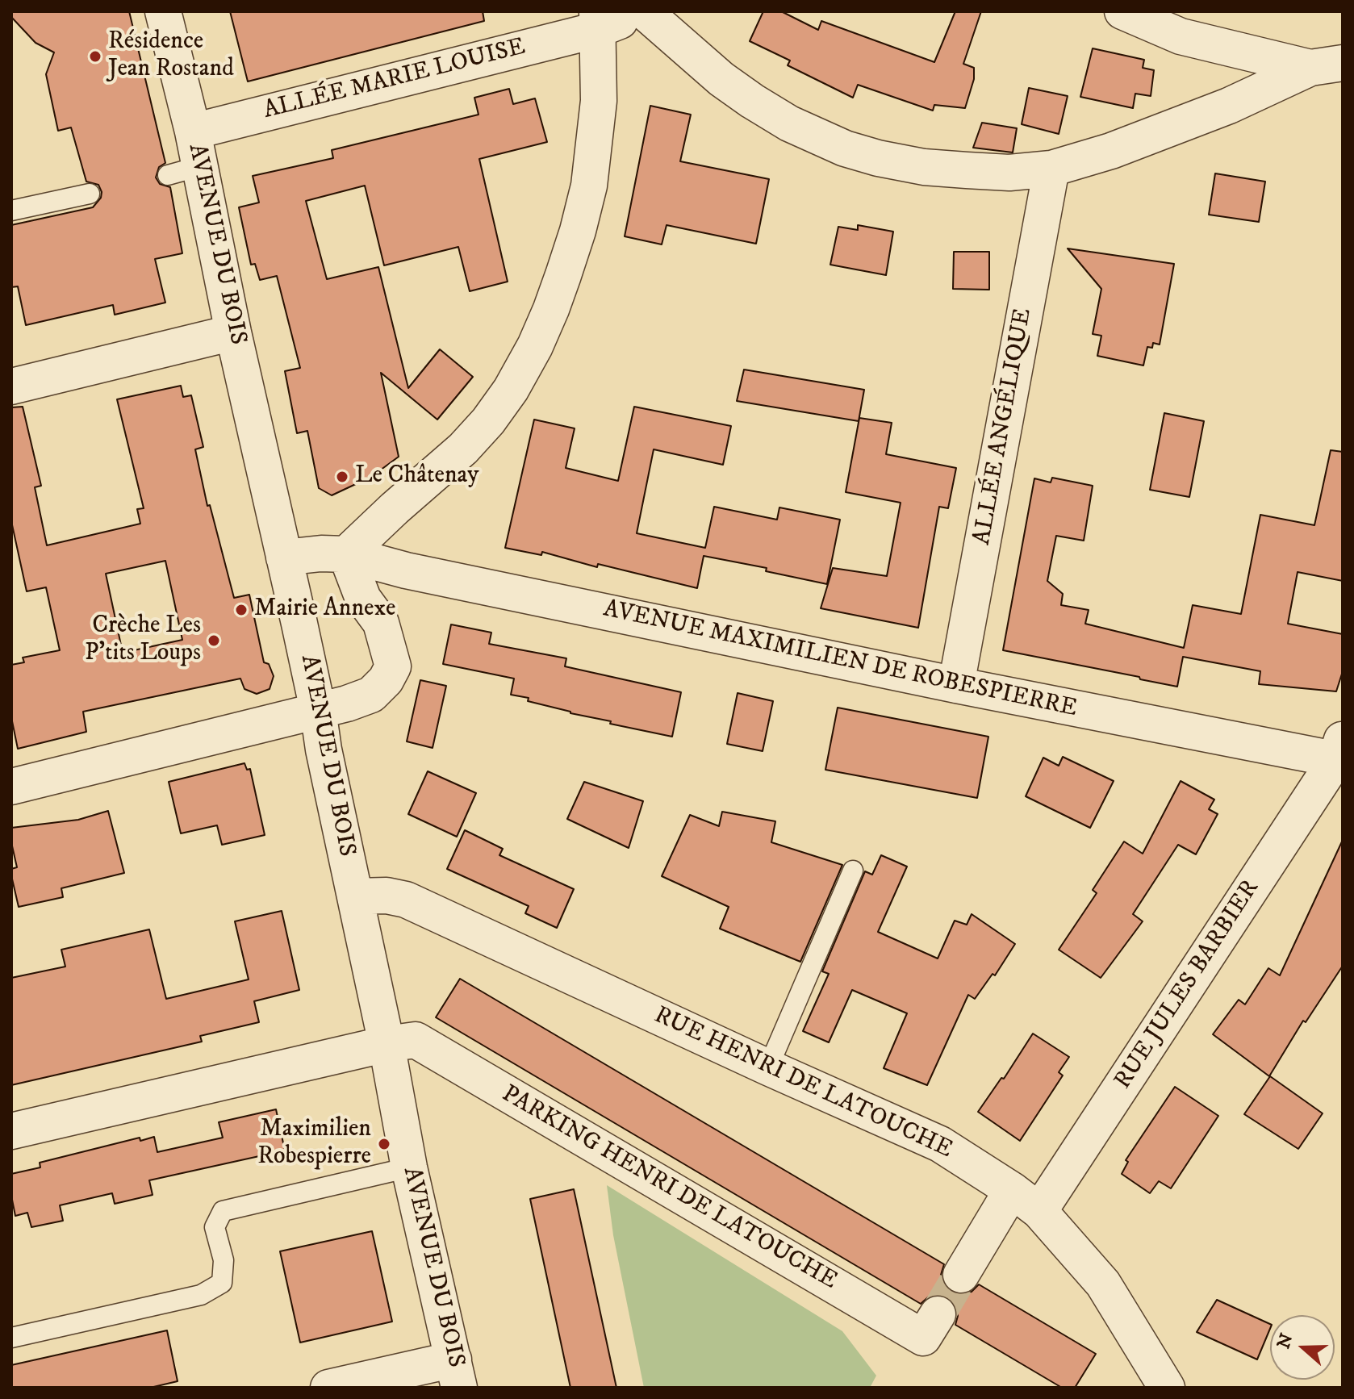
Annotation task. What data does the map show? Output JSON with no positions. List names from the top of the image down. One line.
{"streets":{"street":["ALLÉE MARIE LOUISE","AVENUE DU BOIS","ALLÉE ANGÉLIQUE","AVENUE MAXIMILIEN DE ROBESPIERRE","RUE JULES BARBIER","RUE HENRI DE LATOUCHE","PARKING HENRI DE LATOUCHE"]},"crossings":[["ALLÉE MARIE LOUISE","AVENUE DU BOIS"],["AVENUE DU BOIS","AVENUE MAXIMILIEN DE ROBESPIERRE"],["AVENUE DU BOIS","RUE HENRI DE LATOUCHE"],["AVENUE DU BOIS","PARKING HENRI DE LATOUCHE"],["ALLÉE ANGÉLIQUE","AVENUE MAXIMILIEN DE ROBESPIERRE"],["AVENUE MAXIMILIEN DE ROBESPIERRE","RUE JULES BARBIER"],["RUE JULES BARBIER","RUE HENRI DE LATOUCHE"]],"places":["Résidence Jean Rostand","Le Châtenay","Mairie Annexe","Crèche Les P'tits Loups","Maximilien Robespierre"],"north":"left"}
